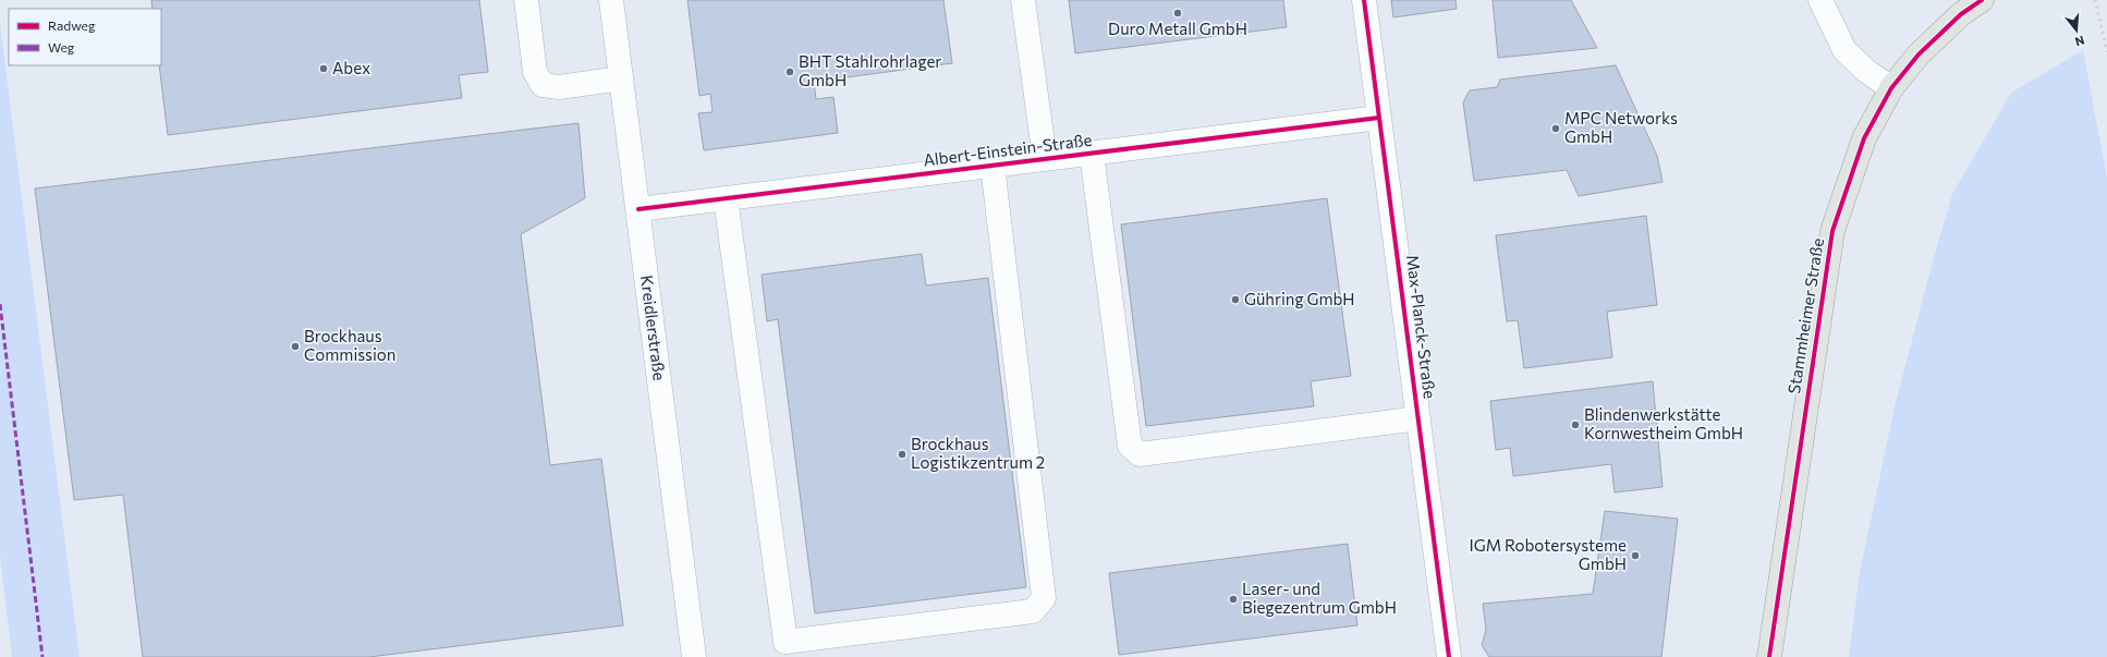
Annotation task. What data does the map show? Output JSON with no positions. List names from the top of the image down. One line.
{"streets":{"main road":["Stammheimer Straße"],"street":["Albert-Einstein-Straße","Max-Planck-Straße","Kreidlerstraße"]},"crossings":[["Albert-Einstein-Straße","Max-Planck-Straße"],["Albert-Einstein-Straße","Kreidlerstraße"]],"places":["Duro Metall GmbH","Abex","BHT Stahlrohrlager GmbH","MPC Networks GmbH","Gühring GmbH","Brockhaus Commission","Blindenwerkstätte Kornwestheim GmbH","Brockhaus Logistikzentrum 2","IGM Robotersysteme GmbH","Laser- und Biegezentrum GmbH"],"legend":["Radweg","Weg"],"north":"bottom"}
